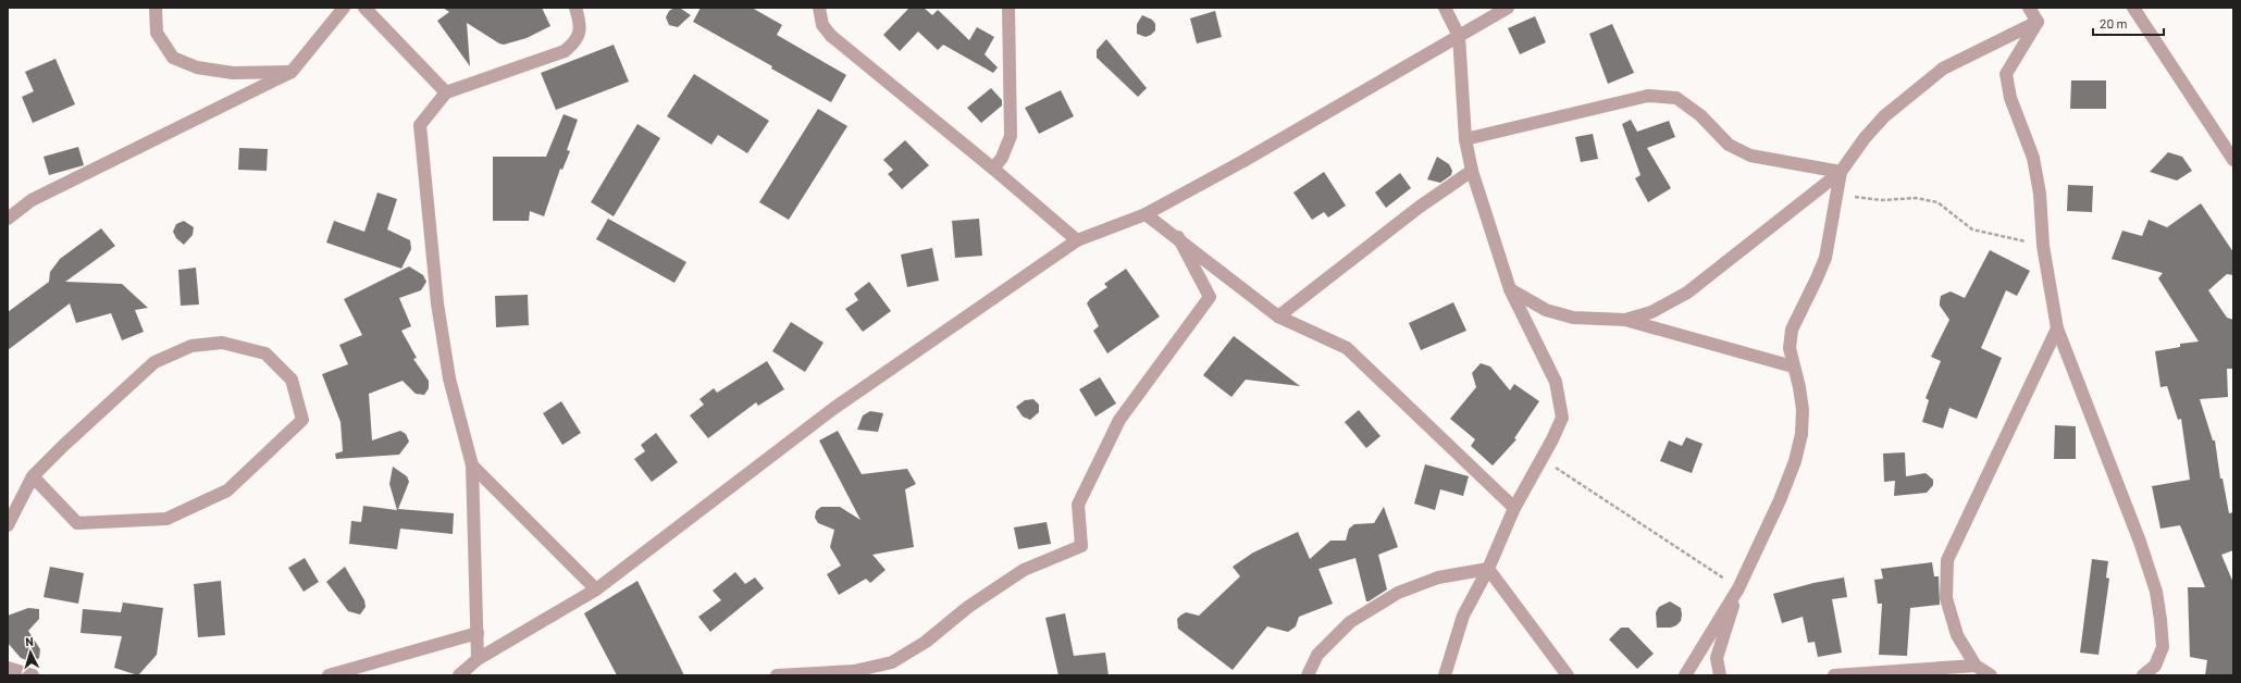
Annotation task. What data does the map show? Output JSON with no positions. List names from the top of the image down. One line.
{"scale_bar":"20 m","north":"top"}
